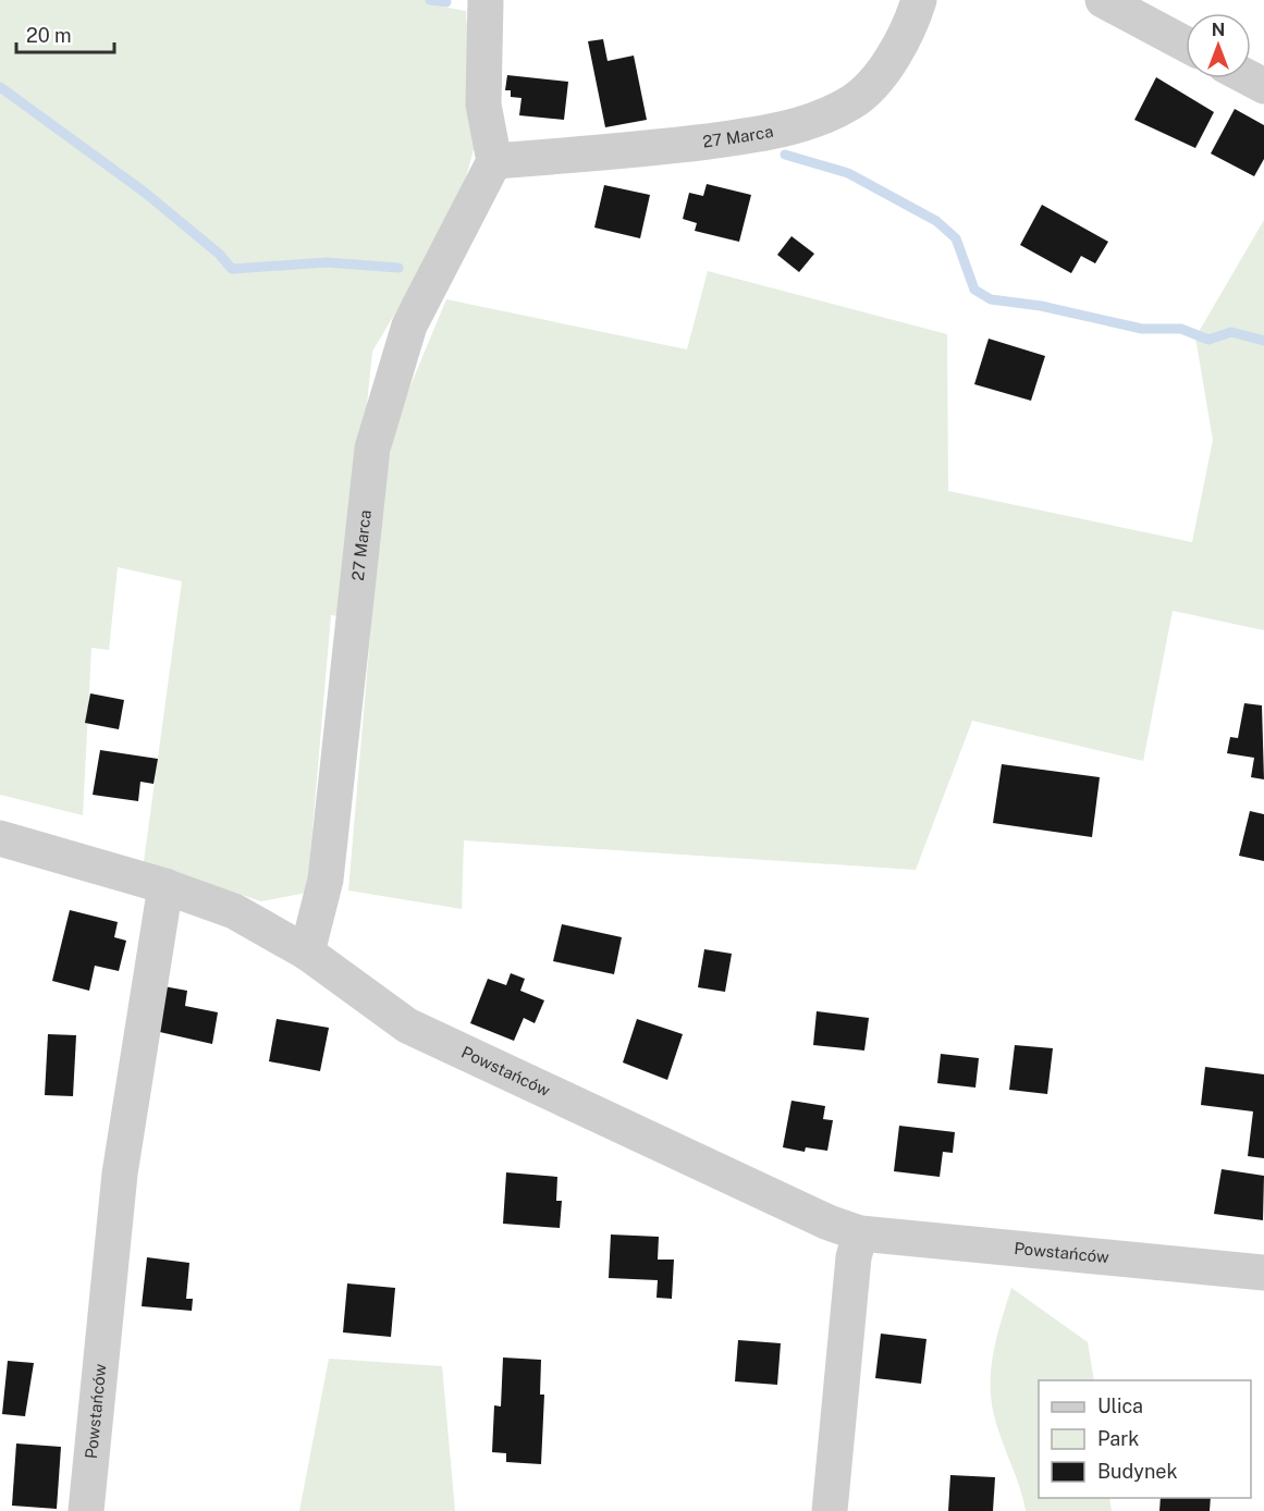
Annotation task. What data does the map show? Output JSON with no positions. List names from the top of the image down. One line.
{"streets":{"street":["27 Marca","Powstańców"]},"crossings":[["27 Marca","Powstańców"]],"legend":["Ulica","Park","Budynek"],"scale_bar":"20 m","north":"top"}
